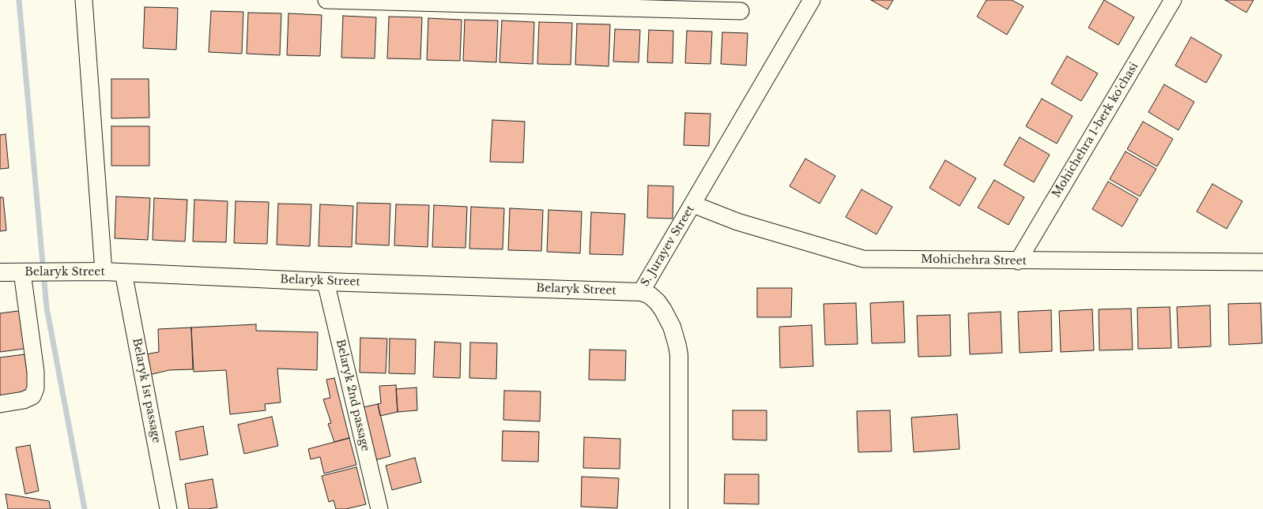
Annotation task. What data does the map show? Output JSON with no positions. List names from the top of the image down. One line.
{"streets":{"street":["Mohichehra 1-berk ko'chasi","S. Jurayev Street","Mohichehra Street","Belaryk Street","Belaryk 1st passage","Belaryk 2nd passage"]},"crossings":[["Mohichehra 1-berk ko'chasi","Mohichehra Street"],["S. Jurayev Street","Mohichehra Street"],["S. Jurayev Street","Belaryk Street"],["Belaryk Street","Belaryk 1st passage"],["Belaryk Street","Belaryk 2nd passage"]]}
